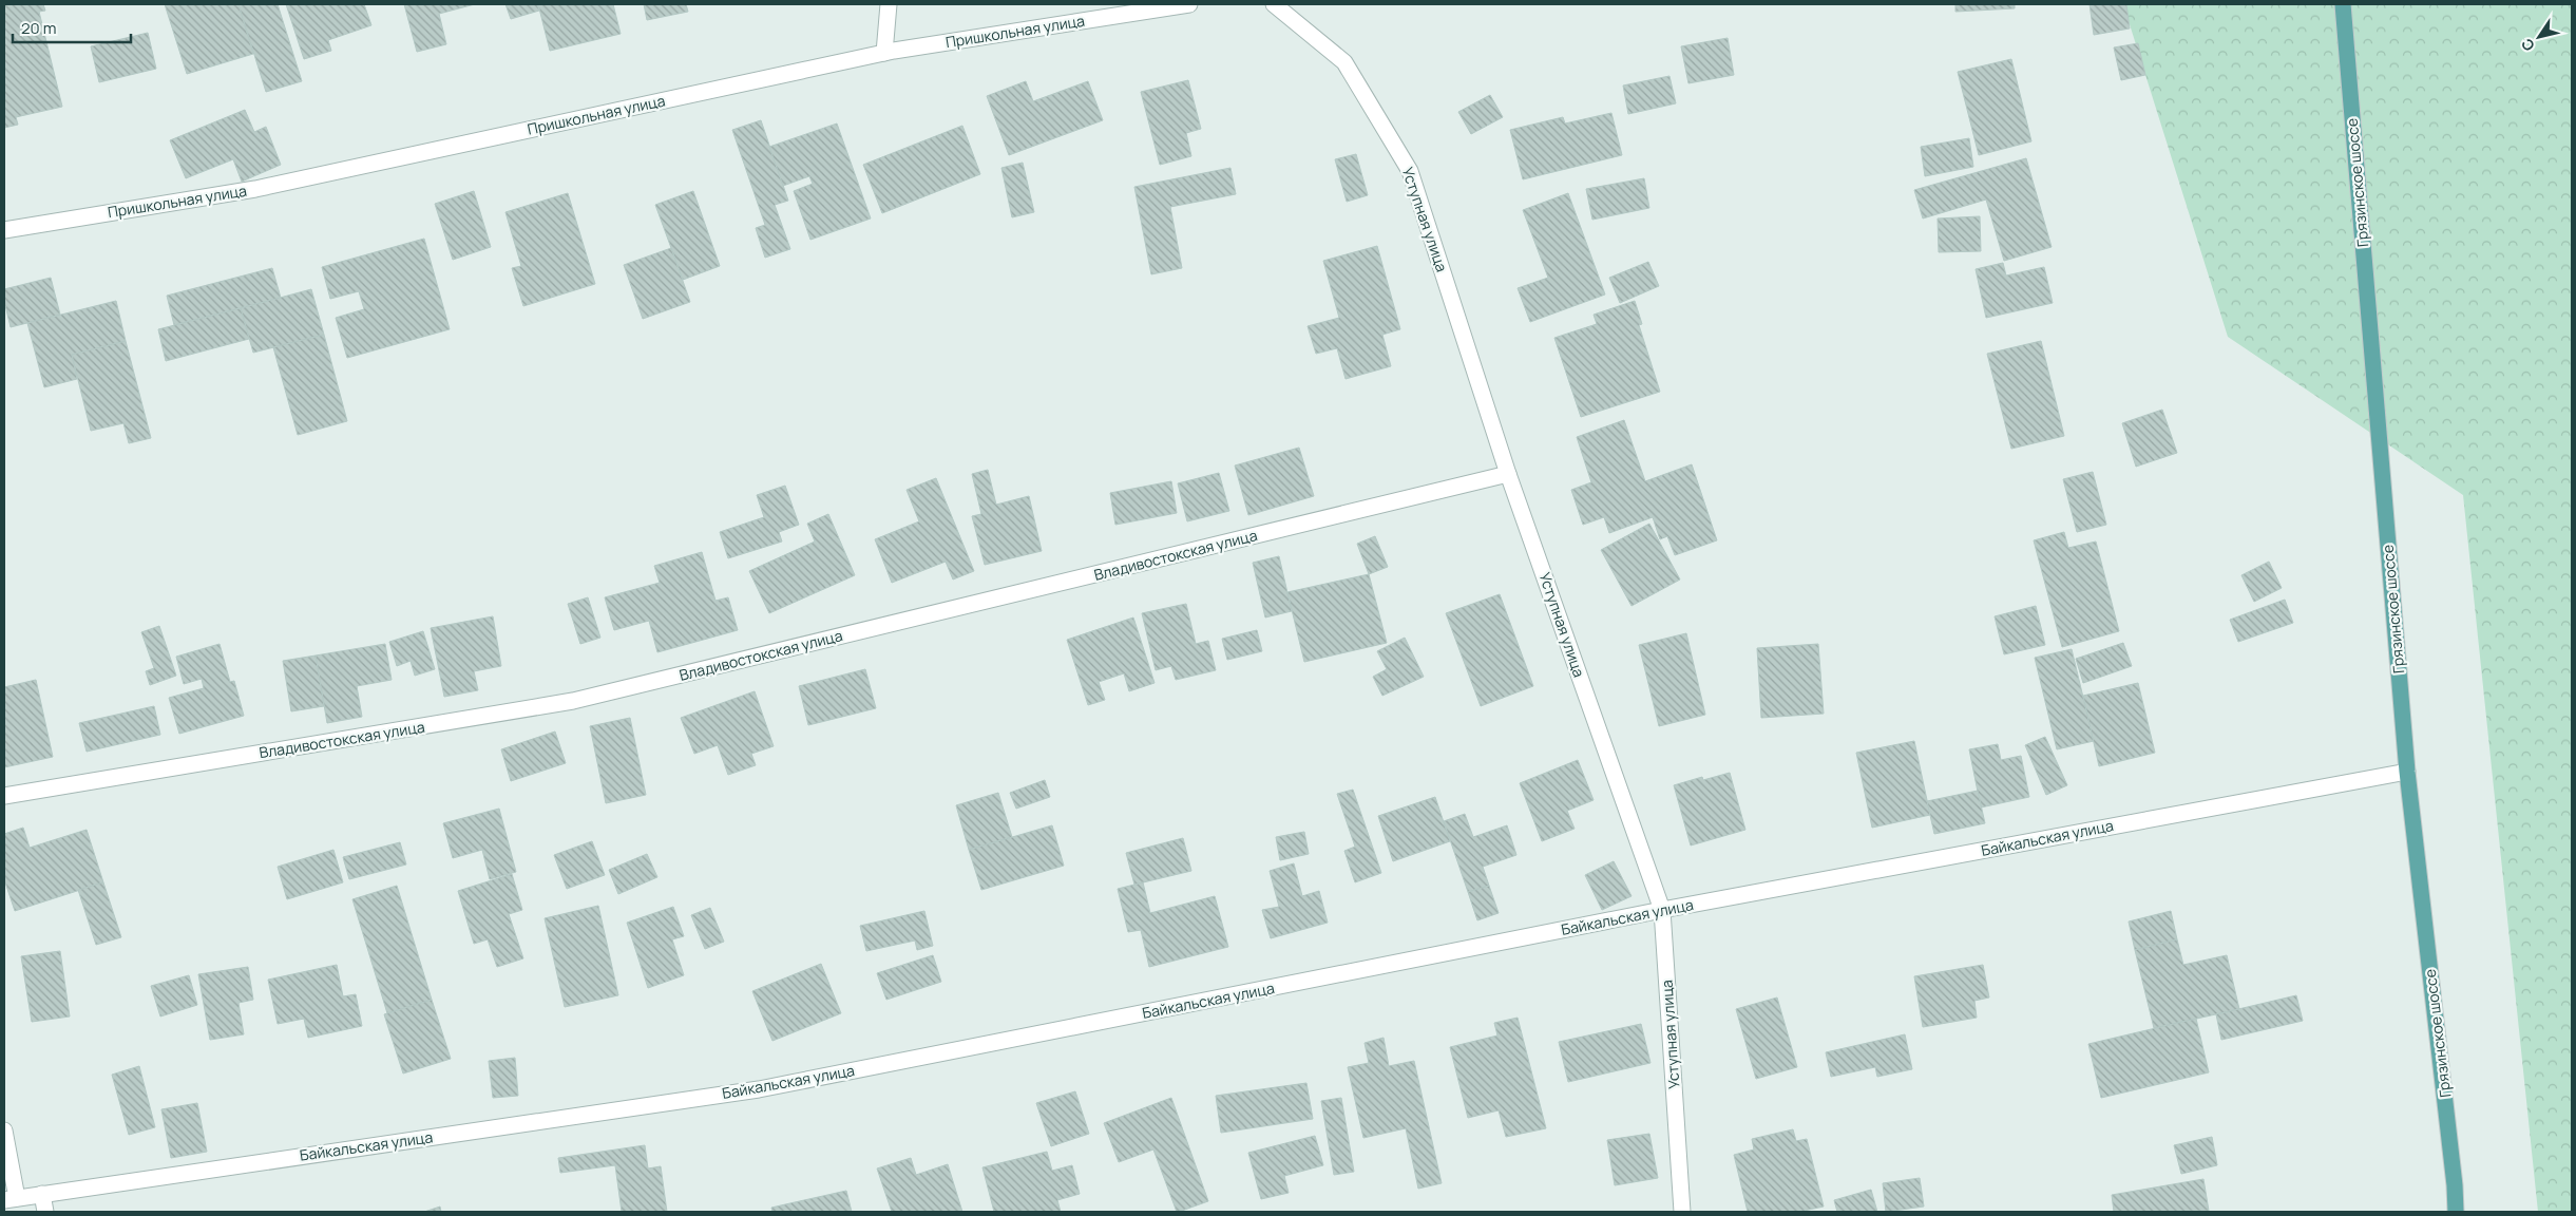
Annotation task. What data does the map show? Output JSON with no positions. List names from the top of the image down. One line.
{"streets":{"main road":["Грязинское шоссе"],"street":["Пришкольная улица","Уступная улица","Владивостокская улица","Байкальская улица"]},"crossings":[["Грязинское шоссе","Байкальская улица"],["Уступная улица","Владивостокская улица"],["Уступная улица","Байкальская улица"]],"scale_bar":"20 m","north":"bottom left"}
